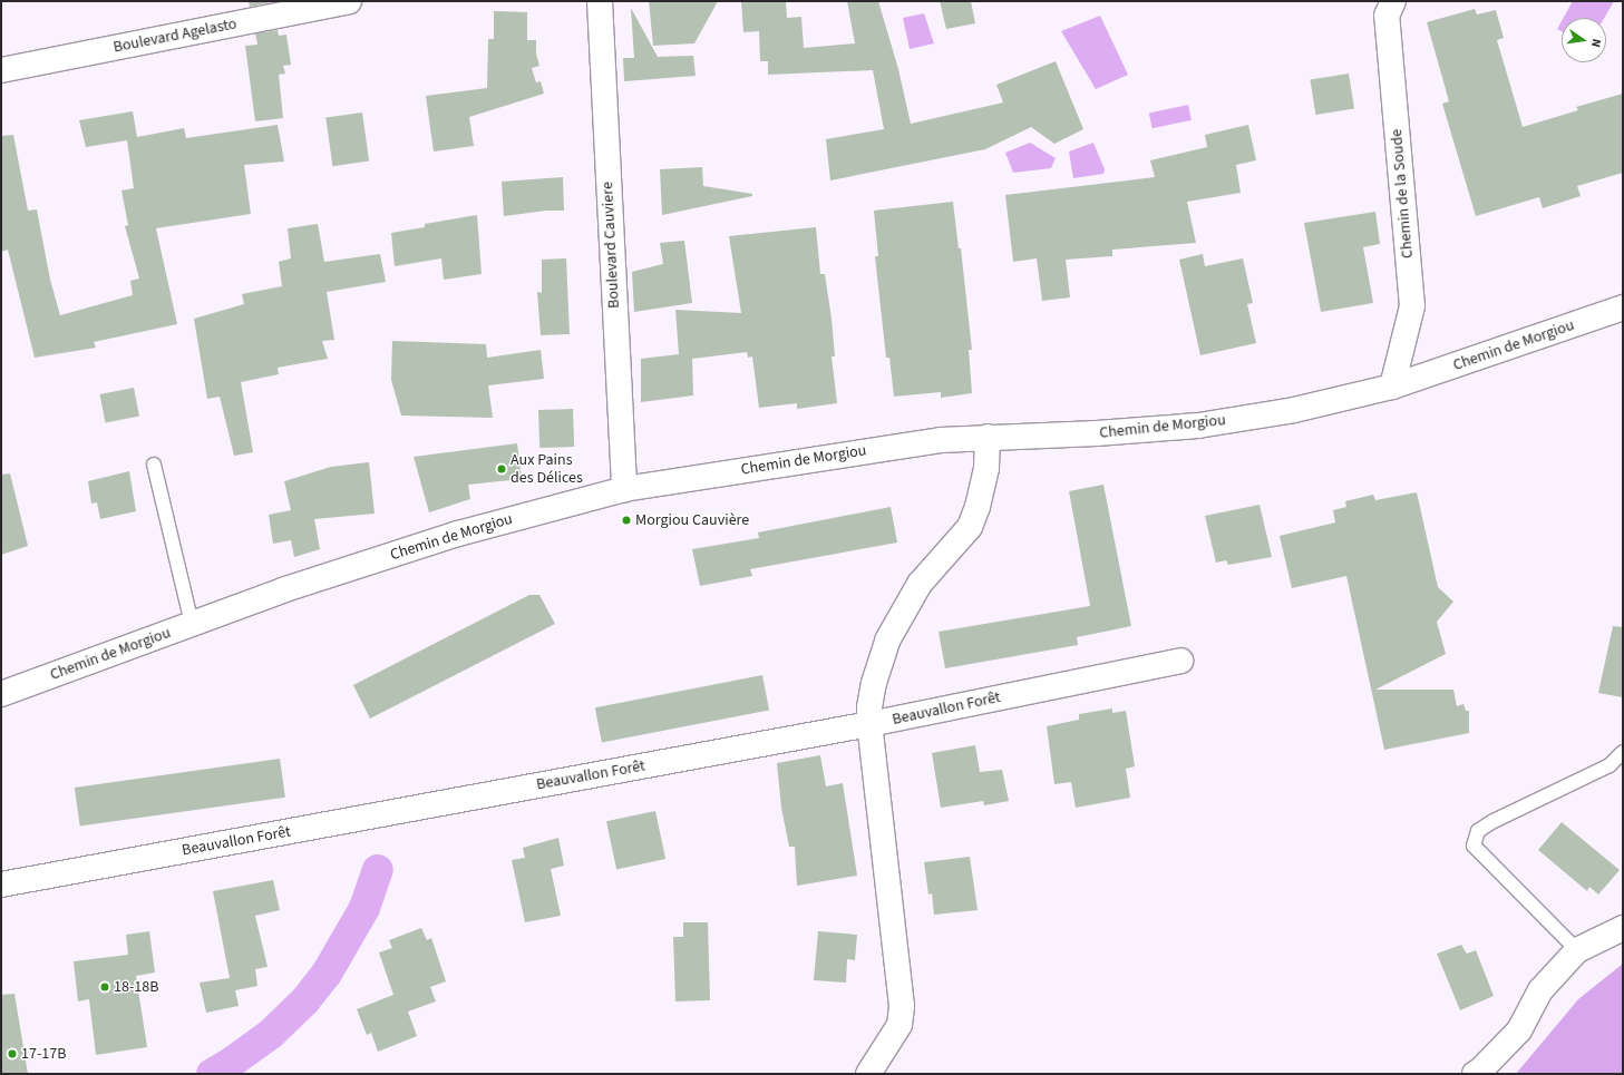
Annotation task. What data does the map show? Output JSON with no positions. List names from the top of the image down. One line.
{"streets":{"street":["Boulevard Agelasto","Chemin de la Soude","Boulevard Cauviere","Chemin de Morgiou","Beauvallon Forêt"]},"crossings":[["Chemin de la Soude","Chemin de Morgiou"],["Boulevard Cauviere","Chemin de Morgiou"]],"places":["Aux Pains des Délices","Morgiou Cauvière","18-18B","17-17B"],"north":"right"}
